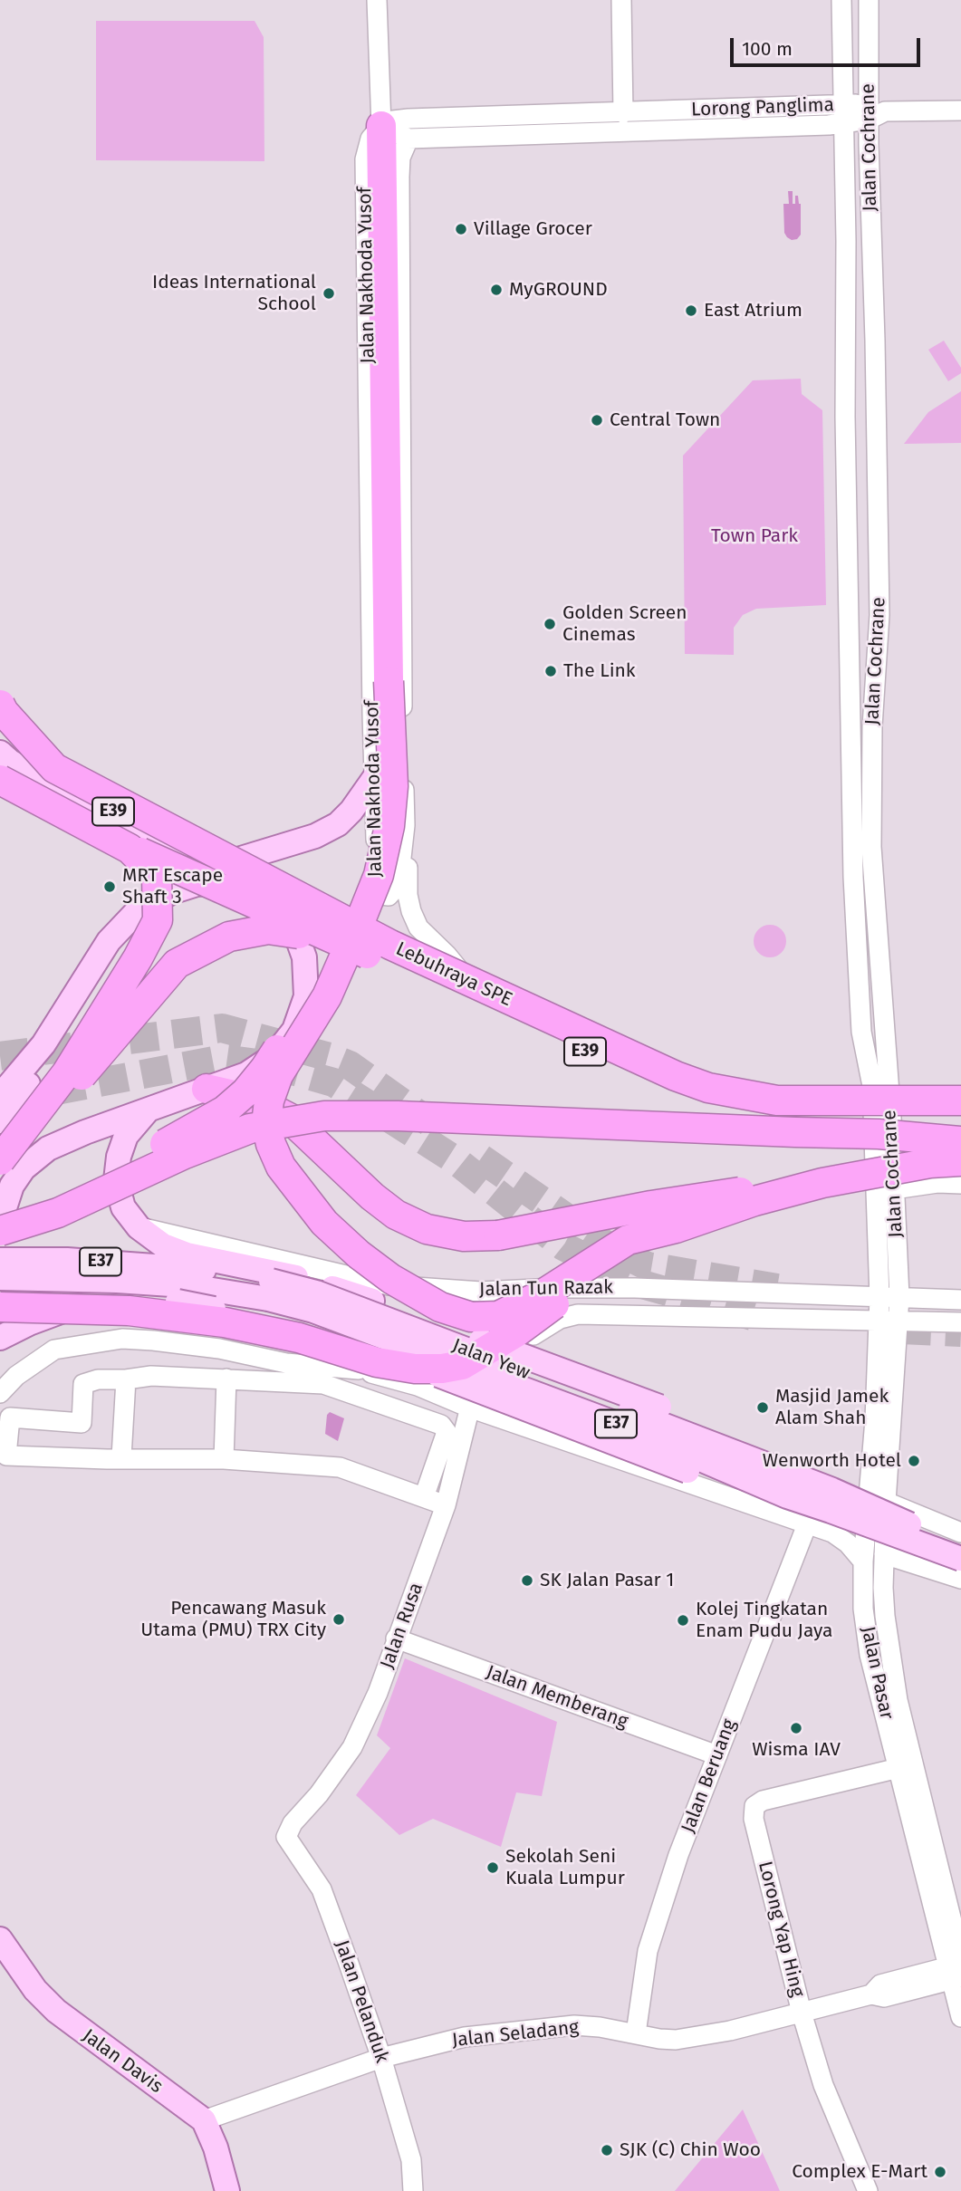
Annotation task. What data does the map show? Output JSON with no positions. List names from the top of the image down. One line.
{"streets":{"highway":["E39","Lebuhraya SPE"],"main road":["E37","Jalan Yew","Jalan Davis"],"street":["Lorong Panglima","Jalan Cochrane","Jalan Nakhoda Yusof","Jalan Tun Razak","Jalan Rusa","Jalan Pasar","Jalan Memberang","Jalan Beruang","Lorong Yap Hing","Jalan Pelanduk","Jalan Seladang"]},"crossings":[["Lorong Panglima","Jalan Cochrane"],["Lorong Panglima","Jalan Nakhoda Yusof"],["Jalan Cochrane","Jalan Tun Razak"],["Jalan Cochrane","Jalan Pasar"],["Jalan Tun Razak","Jalan Pasar"],["Jalan Rusa","Jalan Memberang"],["Jalan Rusa","Jalan Pelanduk"],["Jalan Pasar","Lorong Yap Hing"],["Jalan Pasar","Jalan Seladang"],["Jalan Memberang","Jalan Beruang"],["Jalan Beruang","Jalan Seladang"],["Lorong Yap Hing","Jalan Seladang"],["Jalan Pelanduk","Jalan Seladang"],["Jalan Seladang","Jalan Davis"]],"parks":["Town Park"],"places":["Village Grocer","MyGROUND","Ideas International School","East Atrium","Central Town","Golden Screen Cinemas","The Link","MRT Escape Shaft 3","Masjid Jamek Alam Shah","Wenworth Hotel","SK Jalan Pasar 1","Pencawang Masuk Utama (PMU) TRX City","Kolej Tingkatan Enam Pudu Jaya","Wisma IAV","Sekolah Seni Kuala Lumpur","SJK (C) Chin Woo","Complex E-Mart"],"scale_bar":"100 m"}
